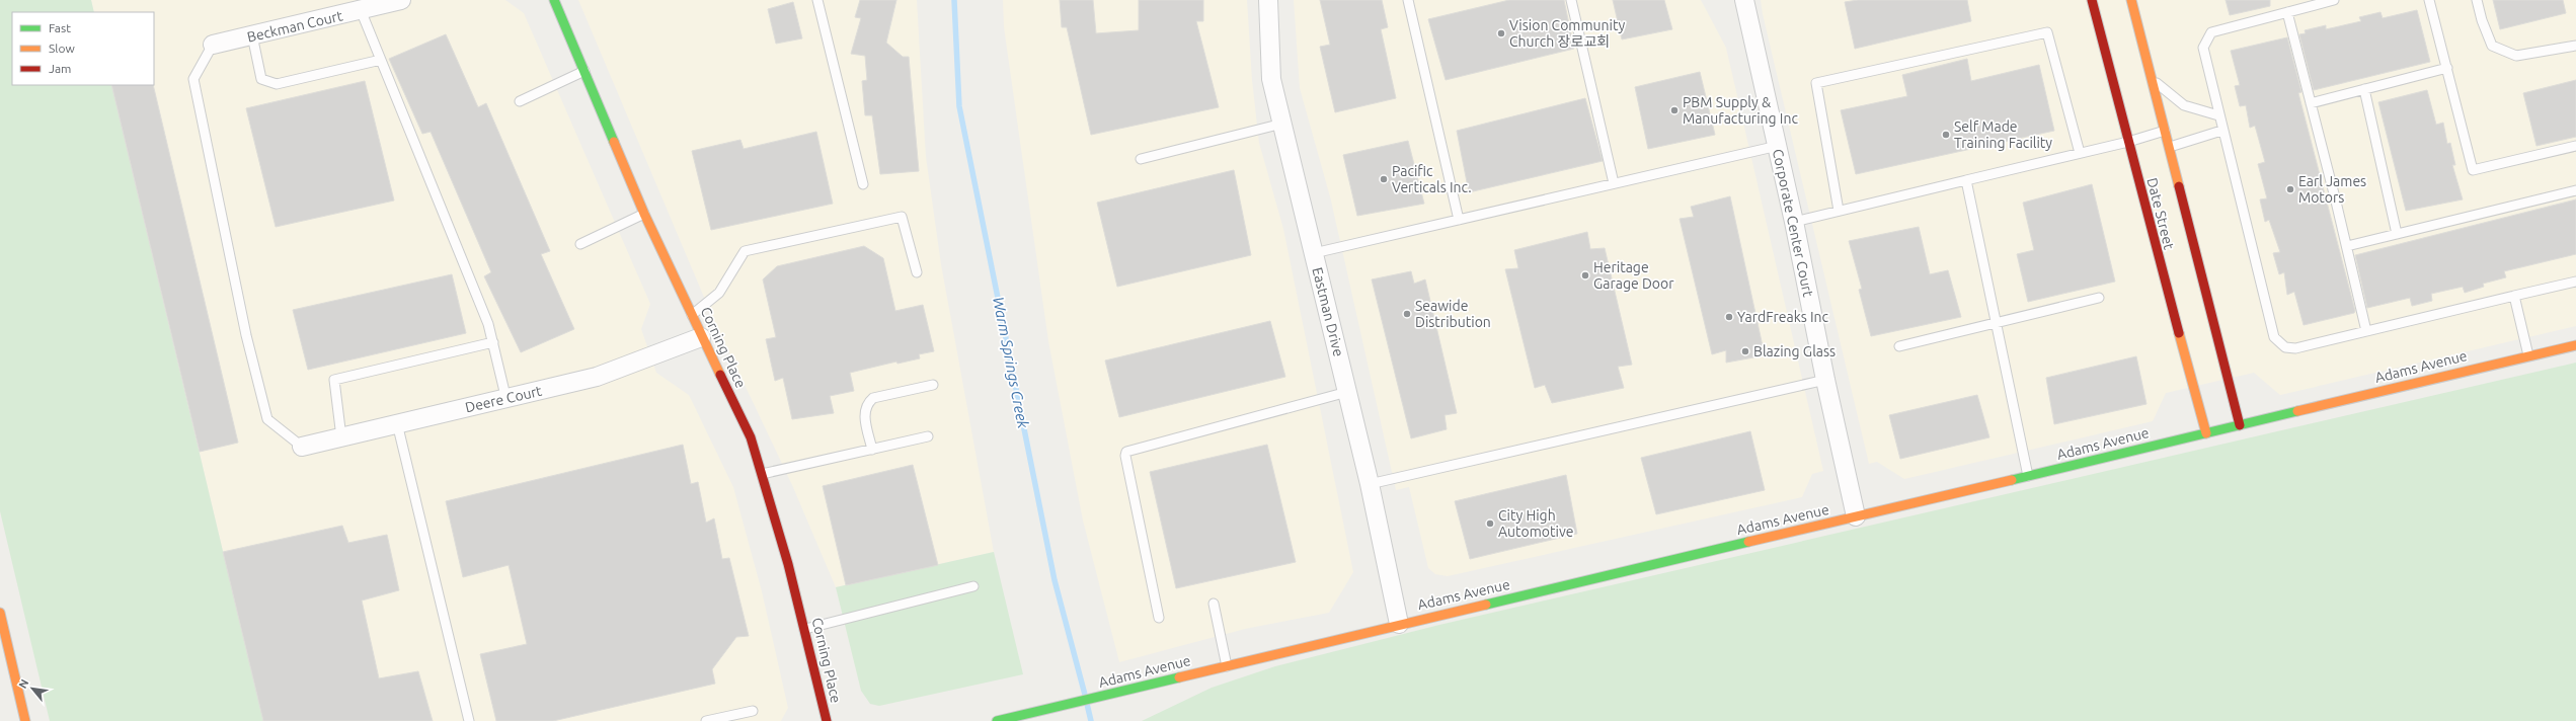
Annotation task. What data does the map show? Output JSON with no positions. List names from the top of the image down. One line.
{"streets":{"street":["Beckman Court","Date Street","Corporate Center Court","Eastman Drive","Corning Place","Adams Avenue","Deere Court"]},"crossings":[["Date Street","Adams Avenue"],["Corporate Center Court","Adams Avenue"],["Eastman Drive","Adams Avenue"],["Corning Place","Deere Court"]],"water":["Warm Springs Creek"],"places":["Vision Community Church 장로교회","PBM Supply & Manufacturing Inc","Self Made Training Facility","Pacific Verticals Inc.","Earl James Motors","Heritage Garage Door","Seawide Distribution","YardFreaks Inc","Blazing Glass","City High Automotive"],"legend":["Fast","Slow","Jam"],"north":"top left"}
